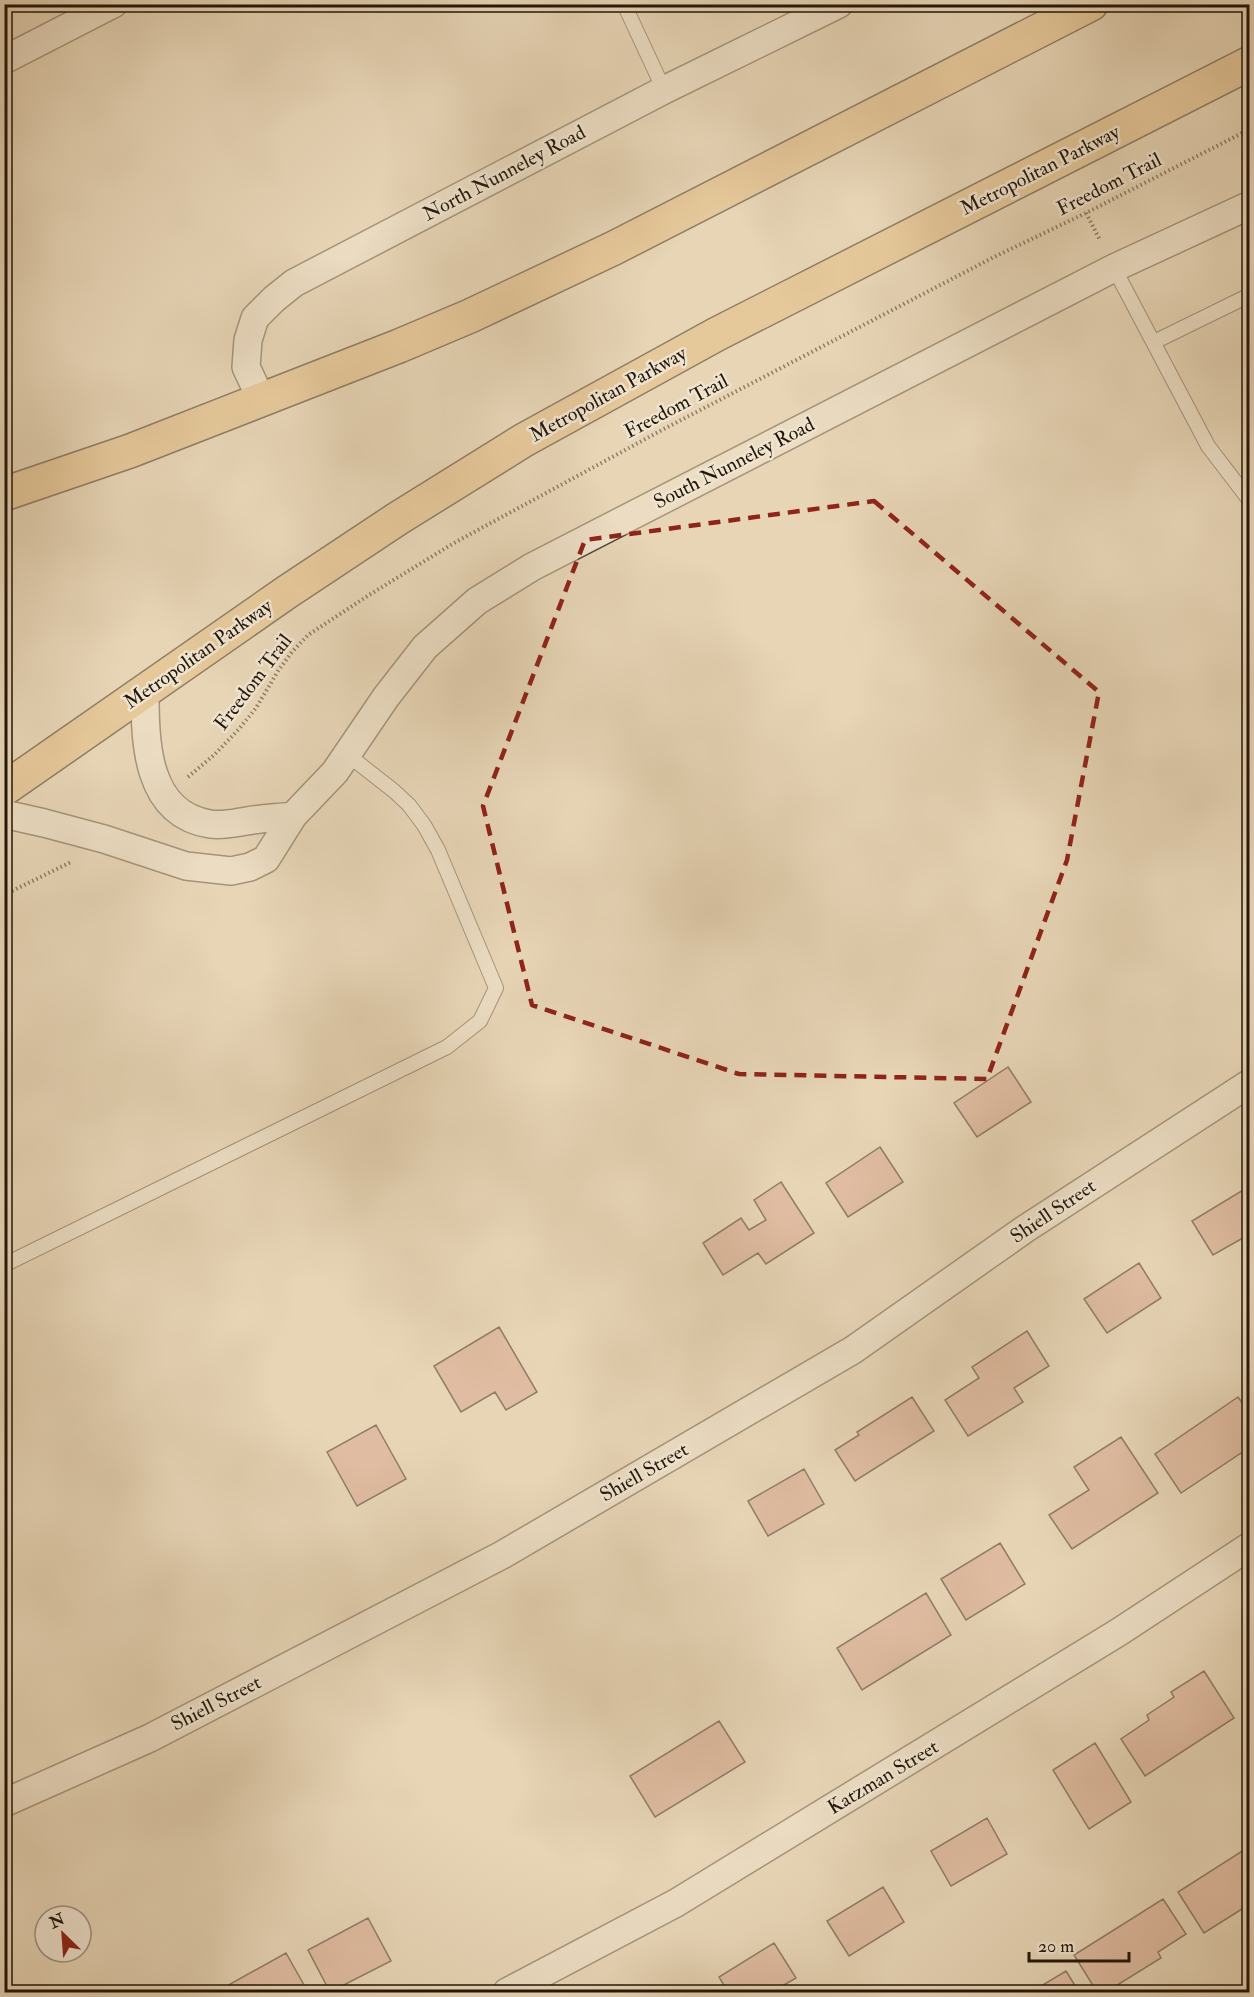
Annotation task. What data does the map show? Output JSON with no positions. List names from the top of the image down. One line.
{"streets":{"main road":["Metropolitan Parkway"],"street":["North Nunneley Road","South Nunneley Road","Shiell Street","Katzman Street"],"path":["Freedom Trail"]},"scale_bar":"20 m","north":"top left"}
